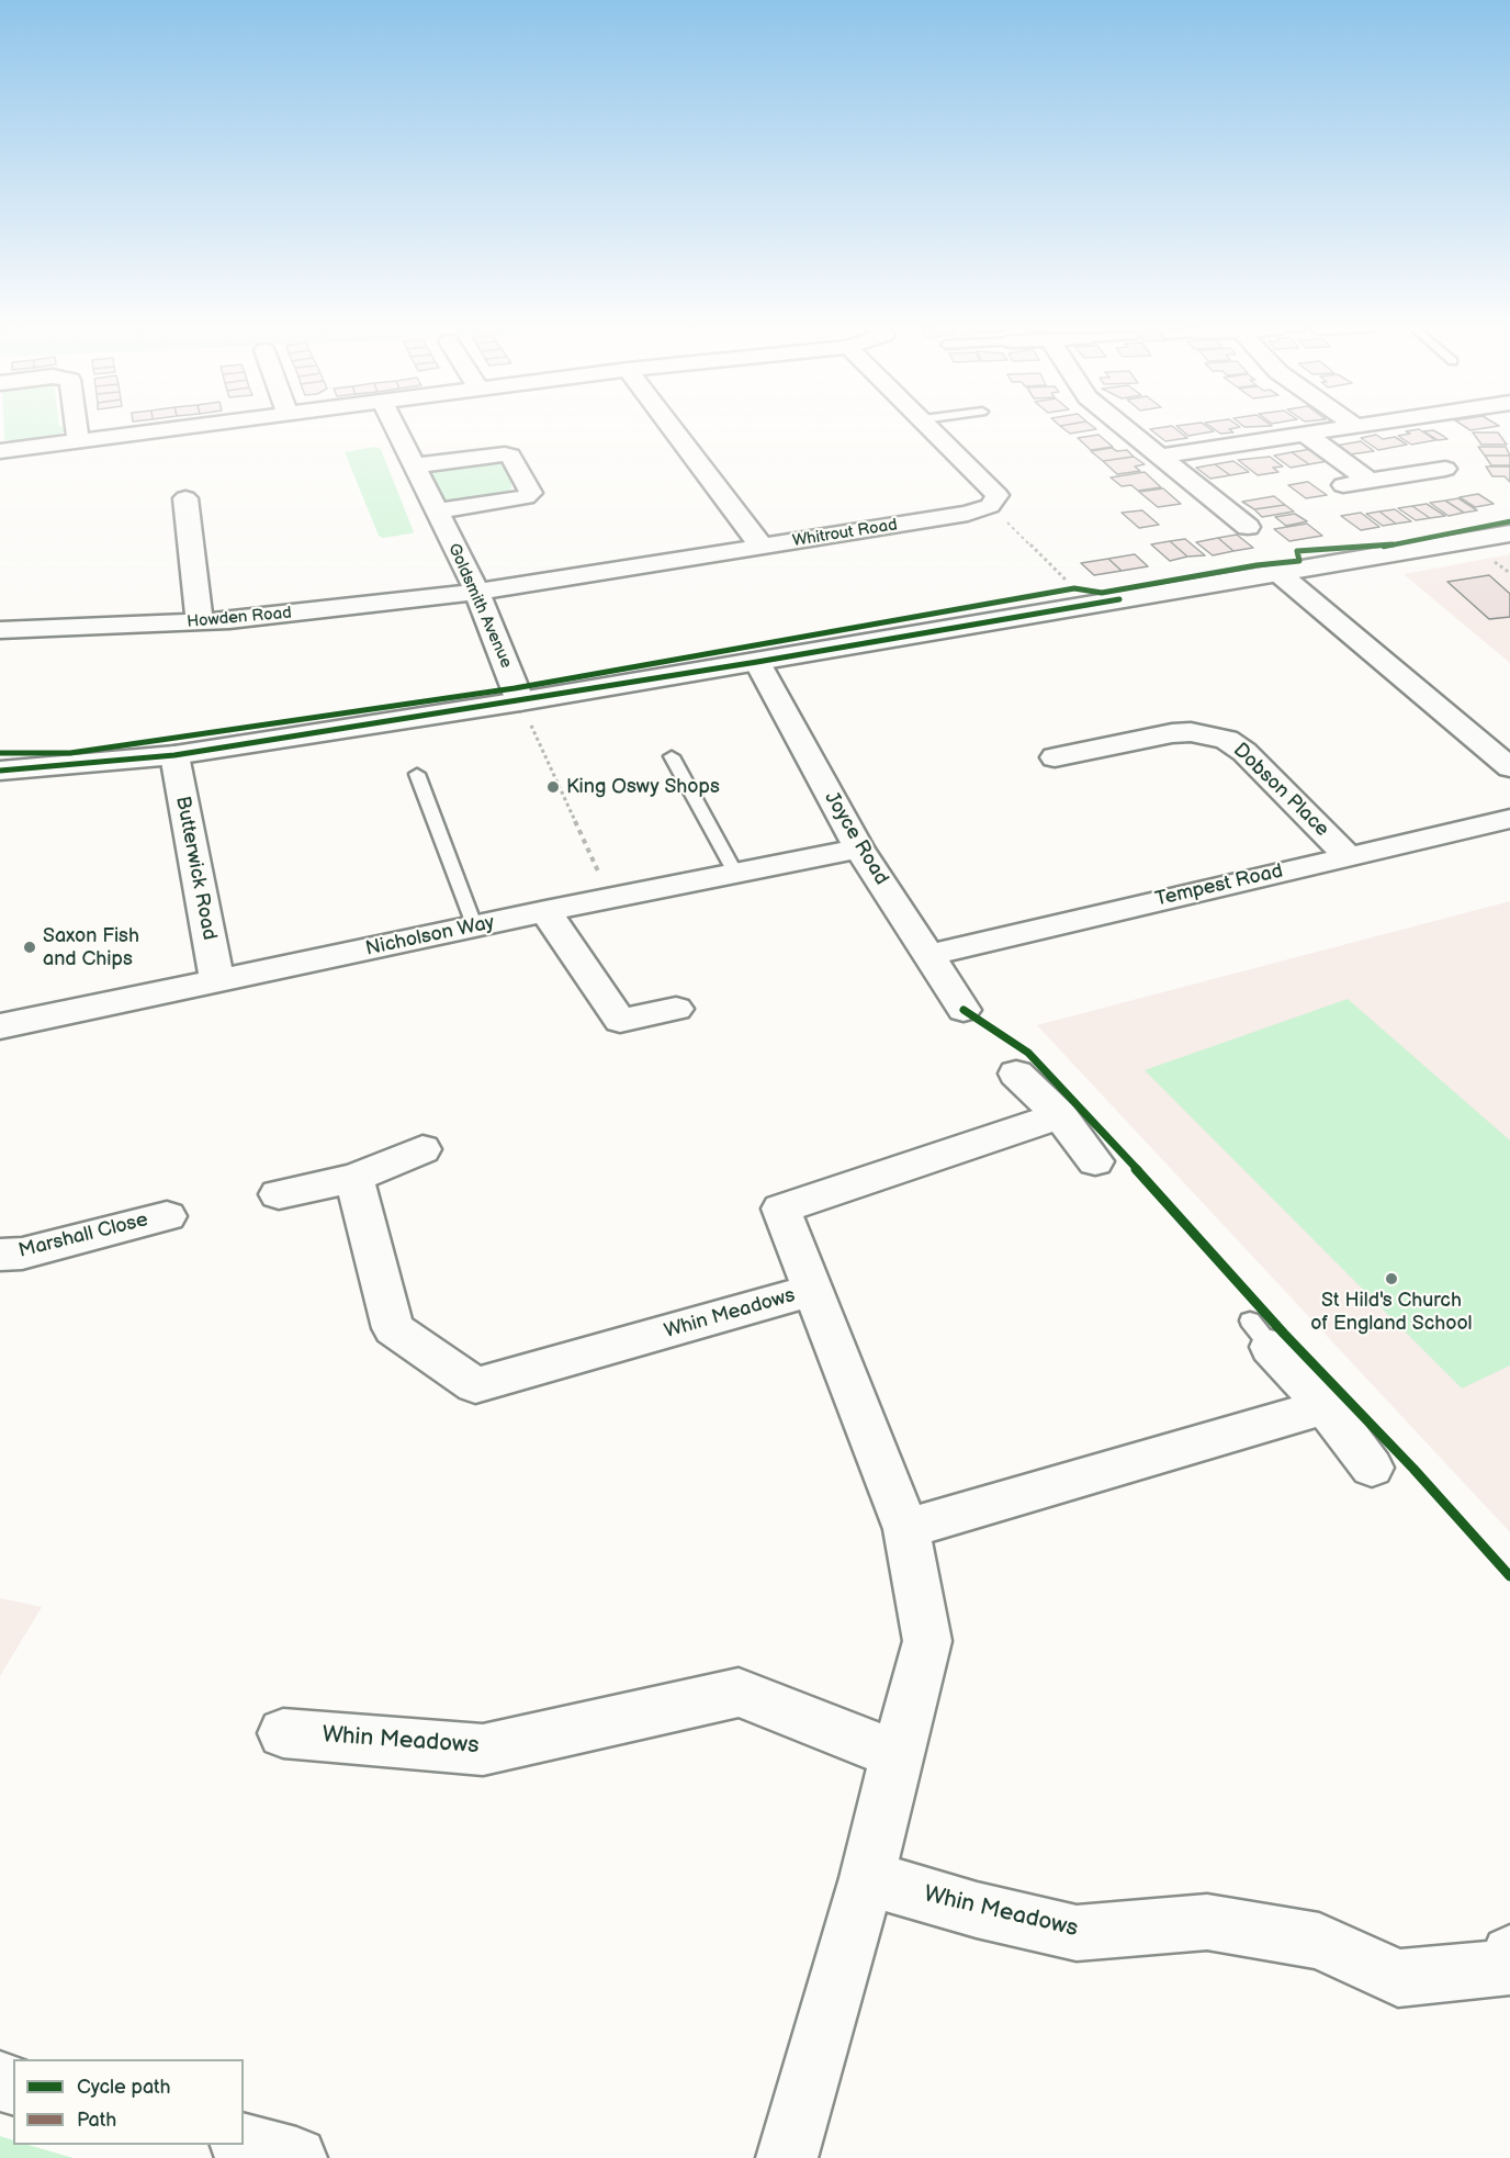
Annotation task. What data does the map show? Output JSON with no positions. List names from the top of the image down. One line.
{"streets":{"street":["Whitrout Road","Goldsmith Avenue","Howden Road","Dobson Place","Joyce Road","Butterwick Road","Tempest Road","Nicholson Way","Marshall Close","Whin Meadows"]},"crossings":[["Whitrout Road","Goldsmith Avenue"],["Whitrout Road","Howden Road"],["Goldsmith Avenue","Howden Road"],["Dobson Place","Tempest Road"],["Joyce Road","Tempest Road"],["Joyce Road","Nicholson Way"],["Butterwick Road","Nicholson Way"]],"places":["King Oswy Shops","Saxon Fish and Chips","St Hild's Church of England School"],"legend":["Cycle path","Path"]}
